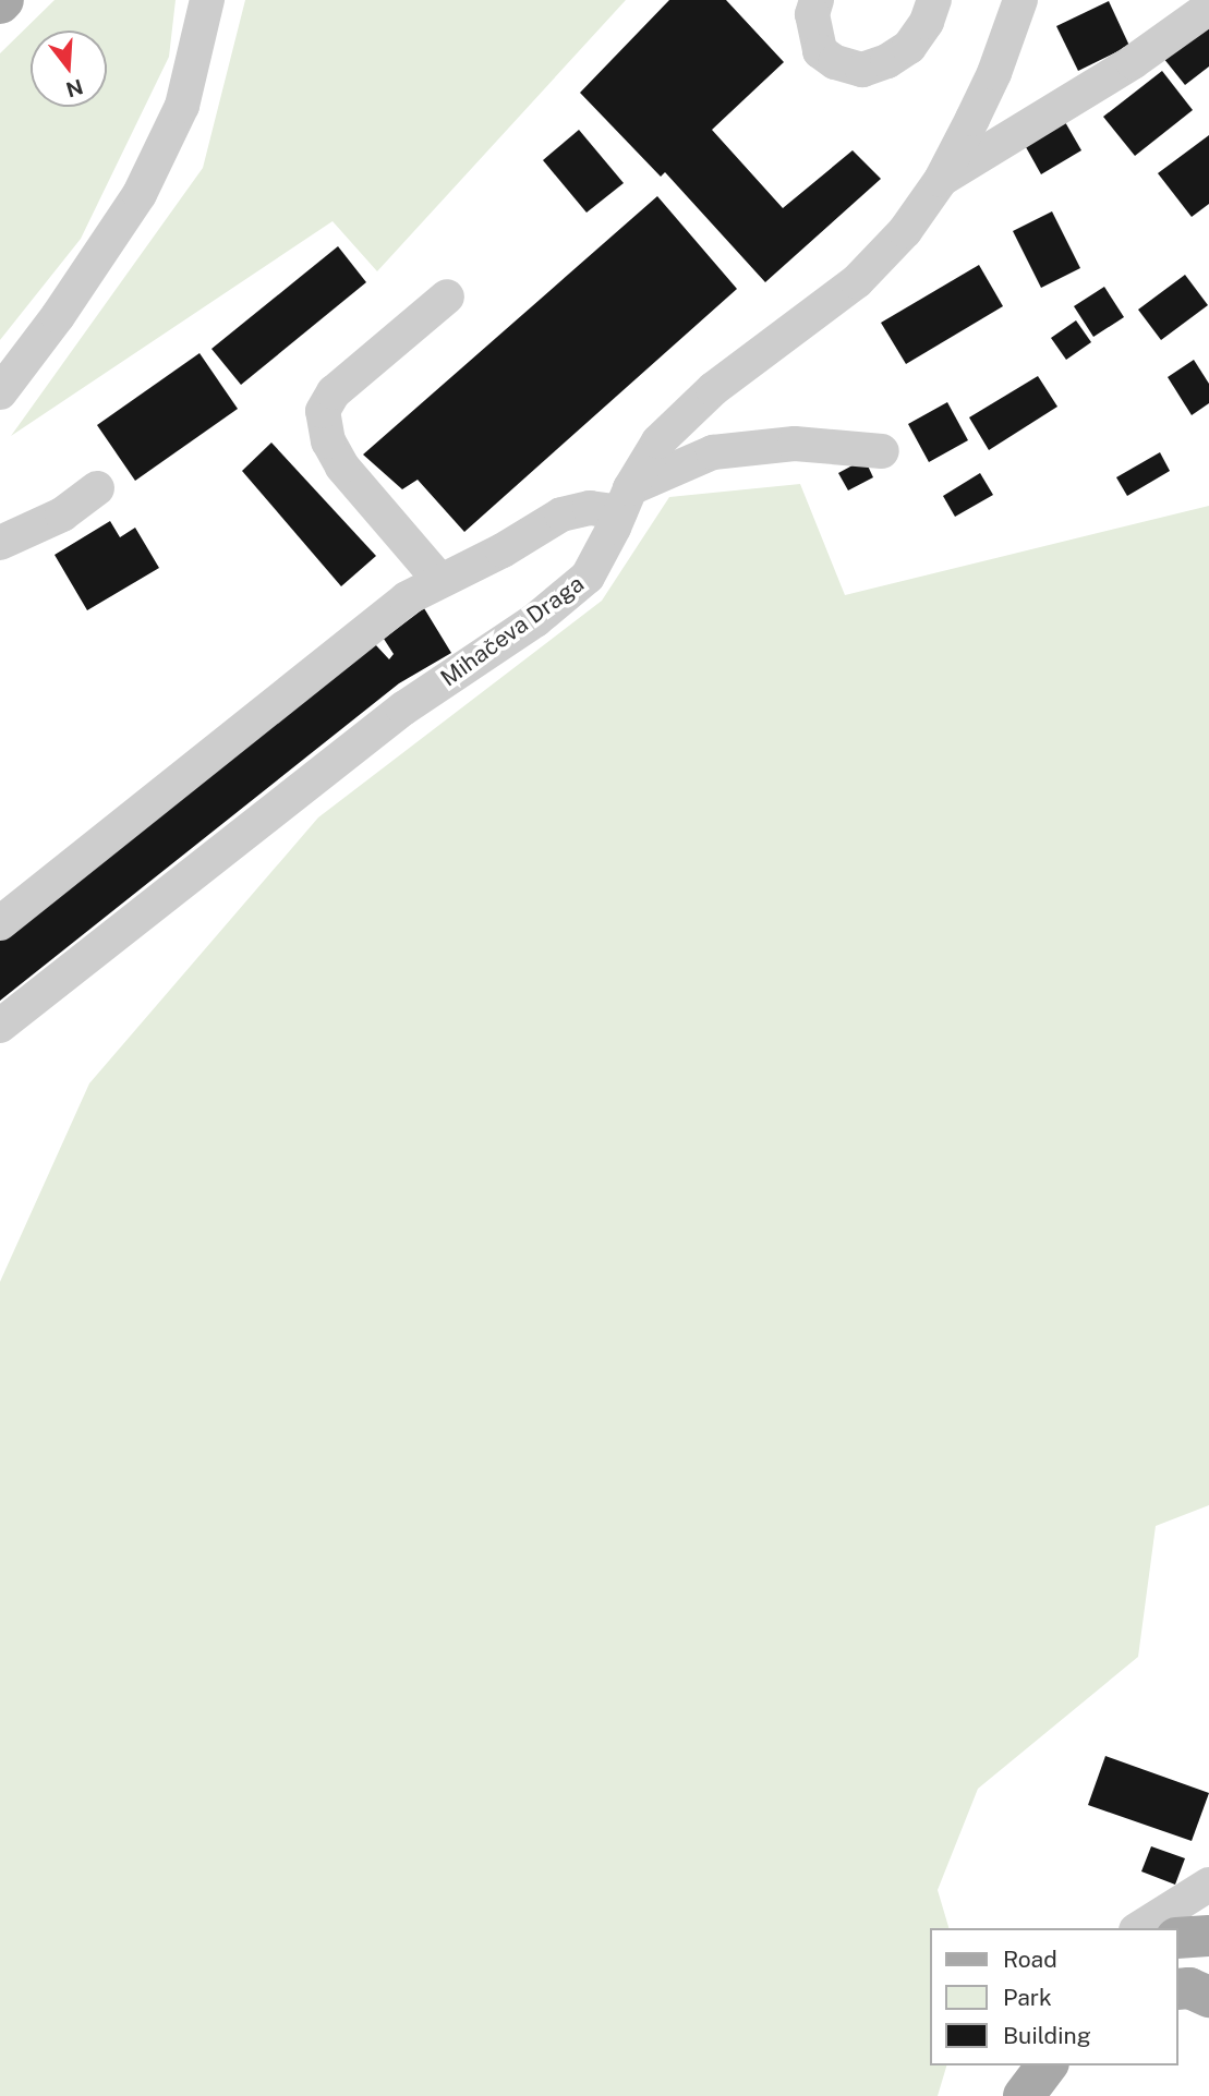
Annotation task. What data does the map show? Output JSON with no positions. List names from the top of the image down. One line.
{"streets":{"street":["Mihačeva Draga"]},"legend":["Road","Park","Building"],"north":"bottom"}
